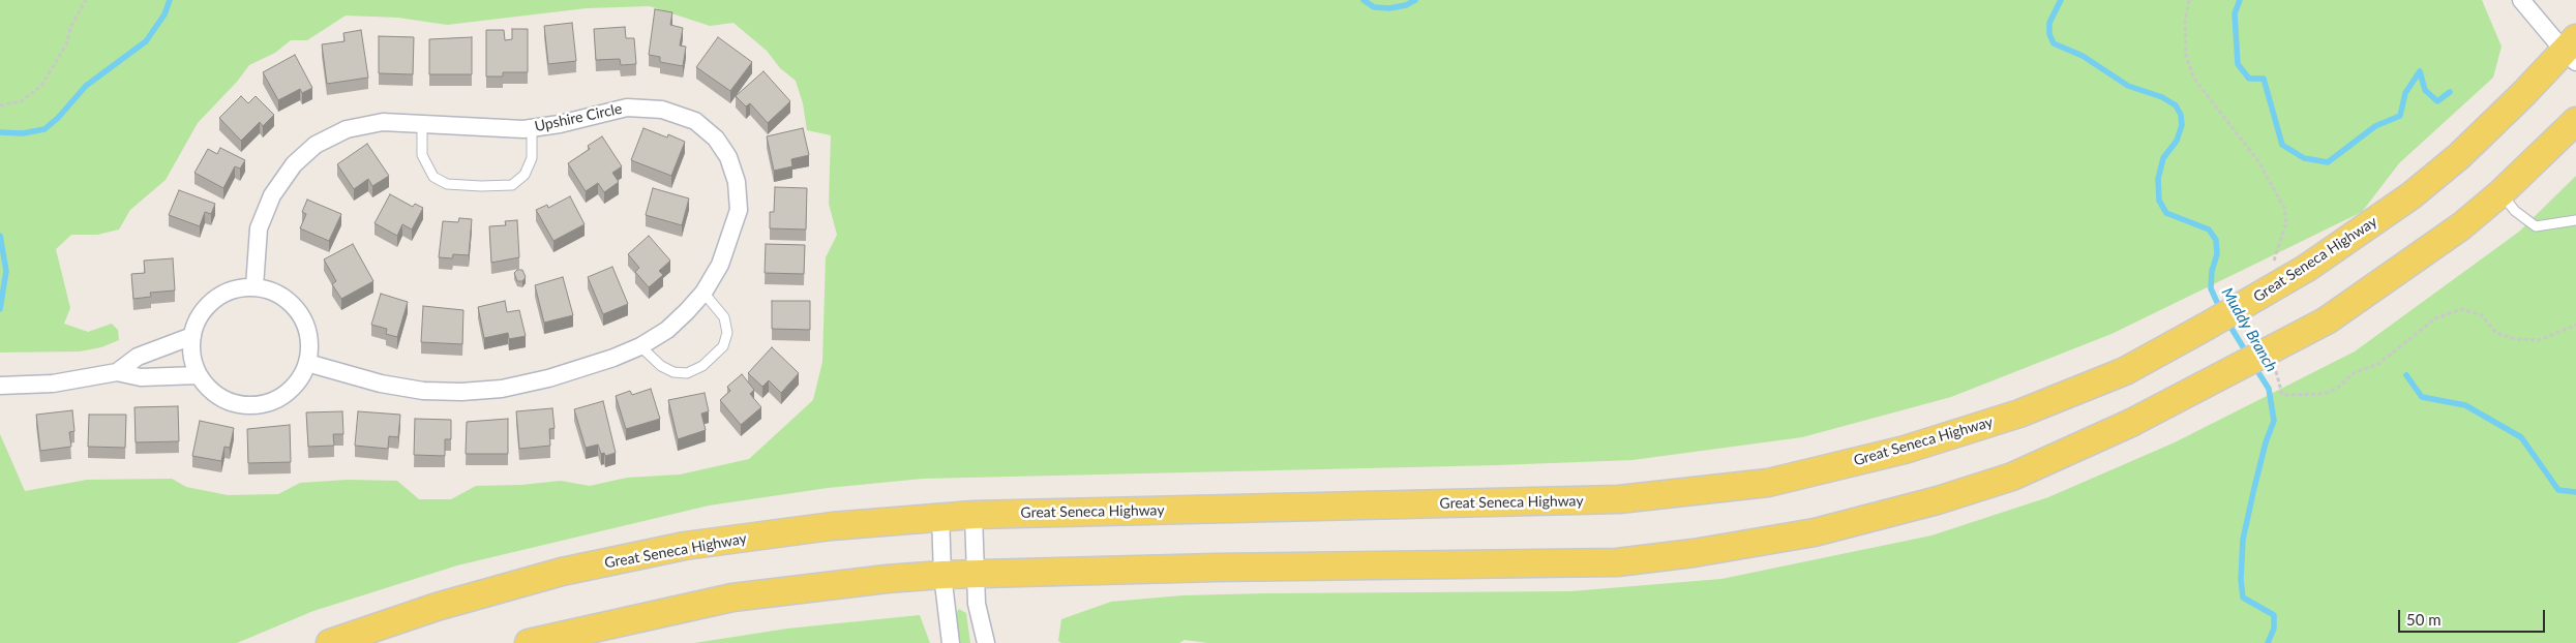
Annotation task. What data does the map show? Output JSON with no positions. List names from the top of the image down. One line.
{"streets":{"main road":["Great Seneca Highway"],"street":["Upshire Circle"]},"water":["Muddy Branch"],"scale_bar":"50 m"}
